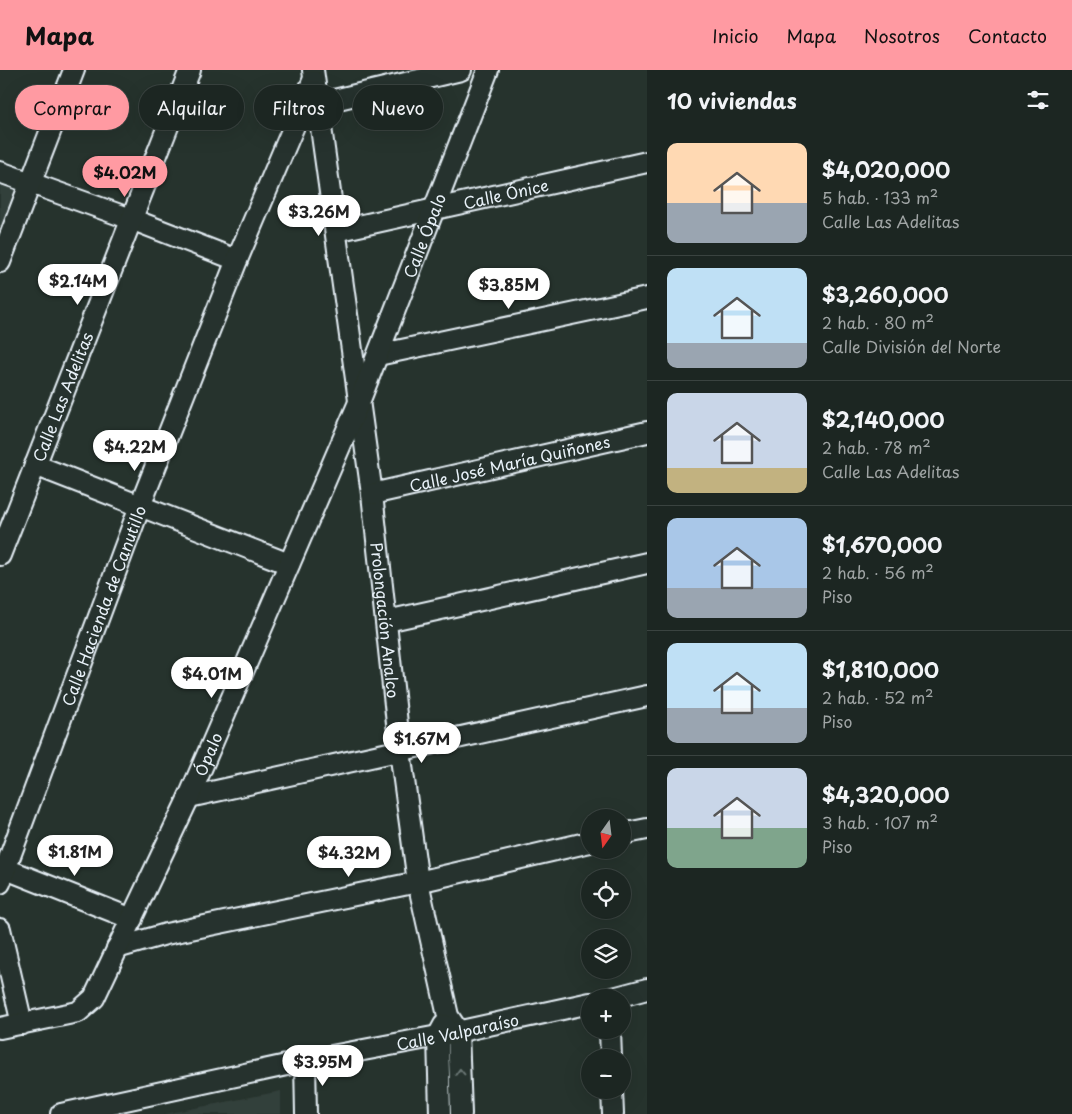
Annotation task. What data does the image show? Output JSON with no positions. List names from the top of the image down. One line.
{"streets":{"street":["Calle Ónice","Calle Ópalo","Calle Las Adelitas","Calle José María Quiñones","Calle Hacienda de Canutillo","Prolongación Analco","Ópalo","Calle Valparaíso"]},"crossings":[["Calle Ónice","Calle Ópalo"],["Calle Ónice","Prolongación Analco"],["Calle Ópalo","Prolongación Analco"],["Calle Ópalo","Ópalo"],["Calle José María Quiñones","Prolongación Analco"],["Calle Hacienda de Canutillo","Prolongación Analco"],["Prolongación Analco","Ópalo"],["Prolongación Analco","Calle Valparaíso"]],"north":"bottom","page":{"header":"Mapa","nav":["Inicio","Mapa","Nosotros","Contacto"],"heading":"10 viviendas","chip":["Comprar","Alquilar","Filtros","Nuevo"],"list":[{"name":"$4,020,000","note":"5 hab. · 133 m² · Calle Las Adelitas"},{"name":"$3,260,000","note":"2 hab. · 80 m² · Calle División del Norte"},{"name":"$2,140,000","note":"2 hab. · 78 m² · Calle Las Adelitas"},{"name":"$1,670,000","note":"2 hab. · 56 m² · Piso"},{"name":"$1,810,000","note":"2 hab. · 52 m² · Piso"},{"name":"$4,320,000","note":"3 hab. · 107 m² · Piso"}],"price":["$4.02M","$3.26M","$2.14M","$3.85M","$4.22M","$4.01M","$1.67M","$1.81M","$4.32M","$3.95M"],"map_buttons":["+","−"]}}
